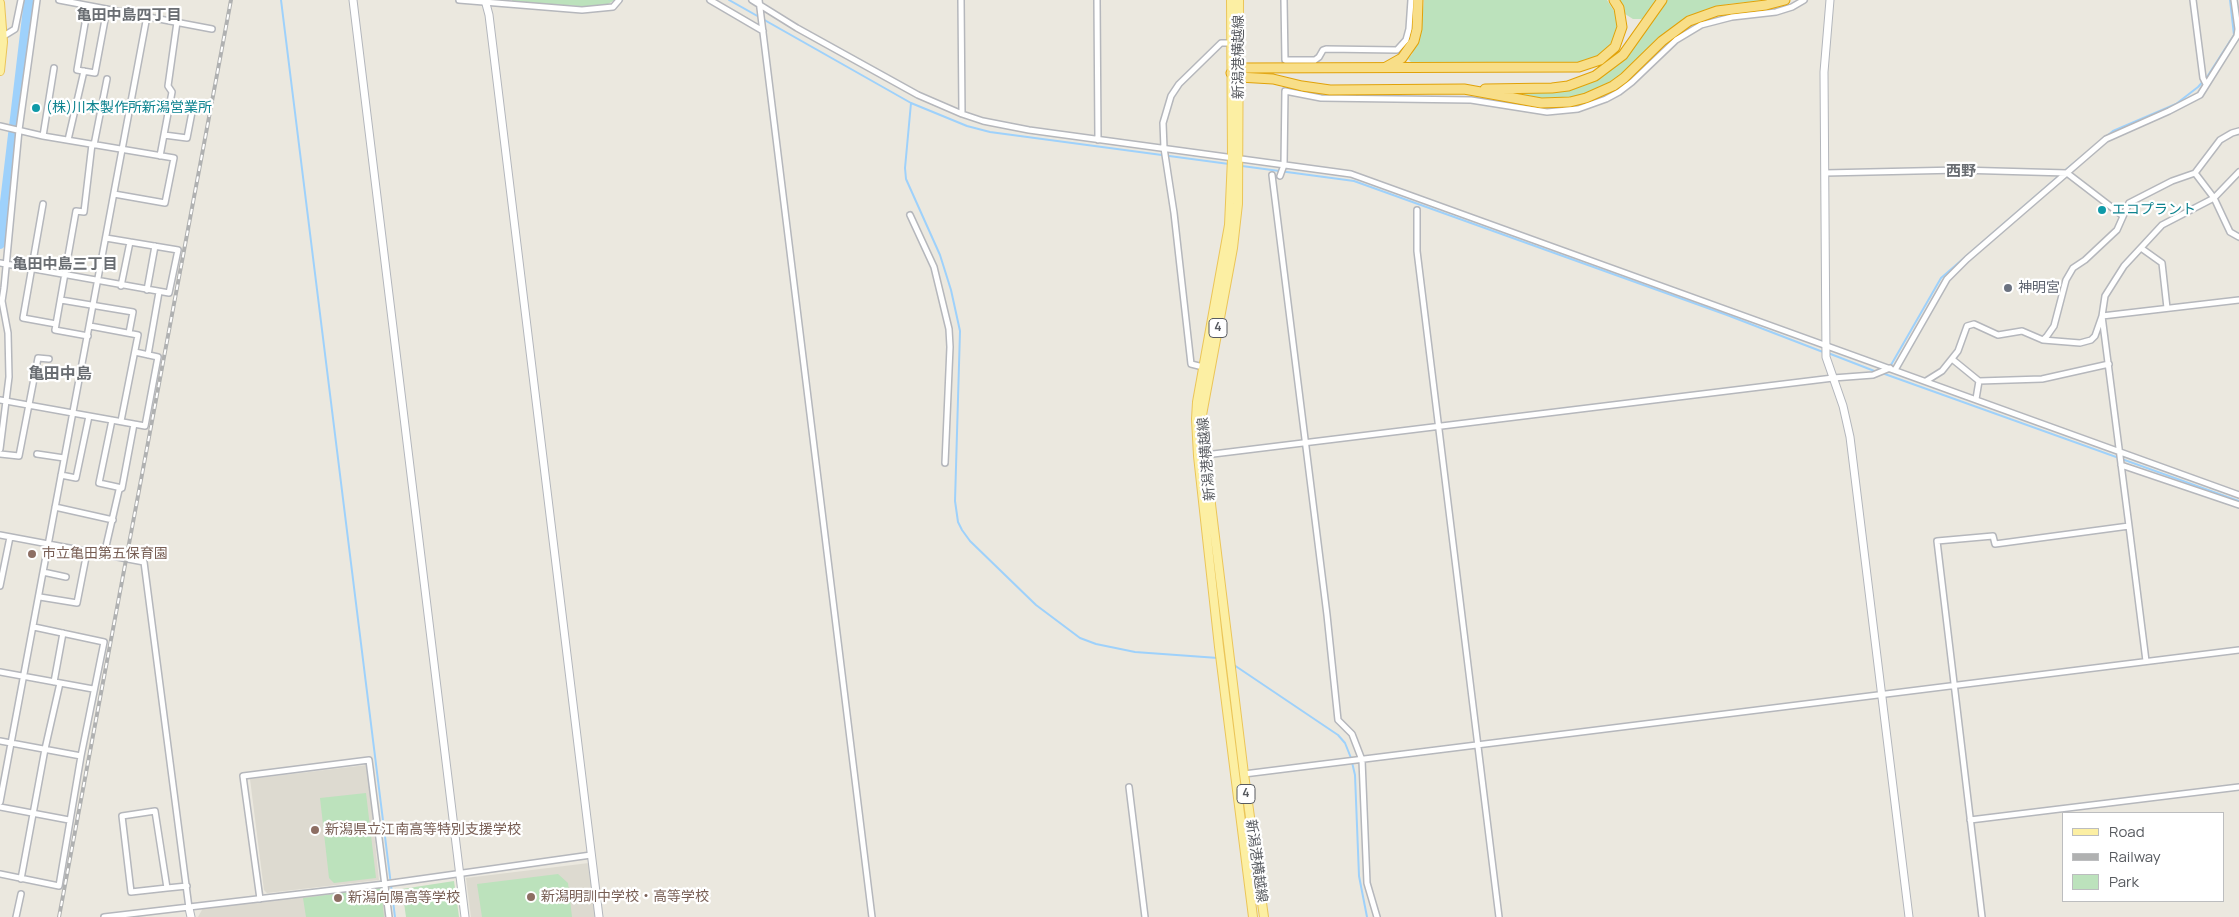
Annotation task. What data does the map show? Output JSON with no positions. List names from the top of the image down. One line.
{"streets":{"main road":["新潟港横越線","4"]},"districts":["亀田中島四丁目","西野","亀田中島三丁目","亀田中島"],"places":["(株)川本製作所新潟営業所","エコプラント","神明宮","市立亀田第五保育園","新潟県立江南高等特別支援学校","新潟明訓中学校・高等学校","新潟向陽高等学校"],"legend":["Road","Railway","Park"]}
